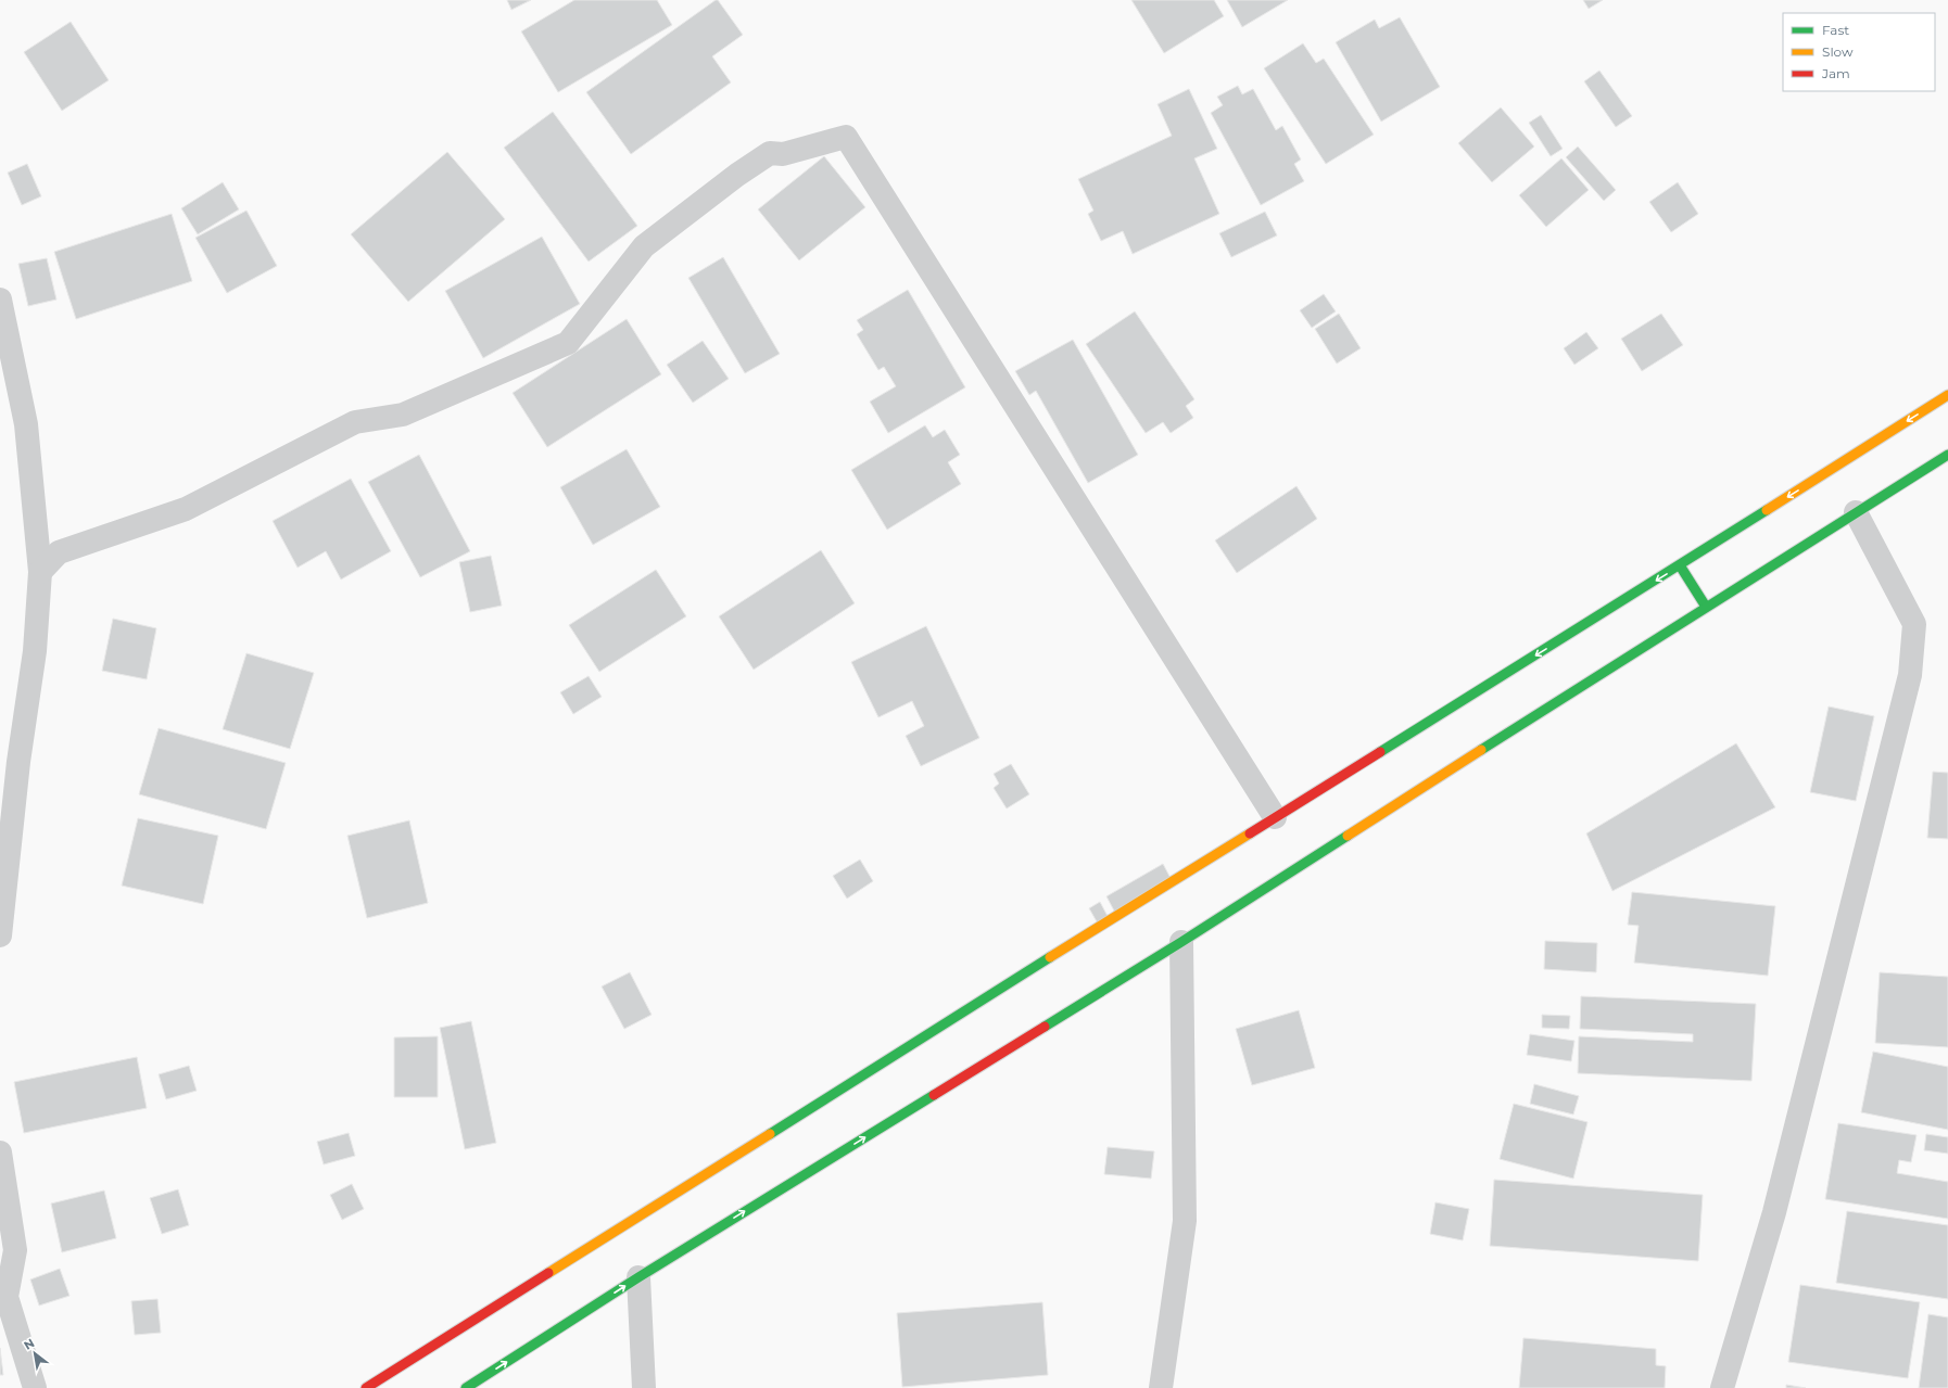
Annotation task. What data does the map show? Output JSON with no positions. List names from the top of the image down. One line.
{"legend":["Fast","Slow","Jam"],"north":"top left"}
